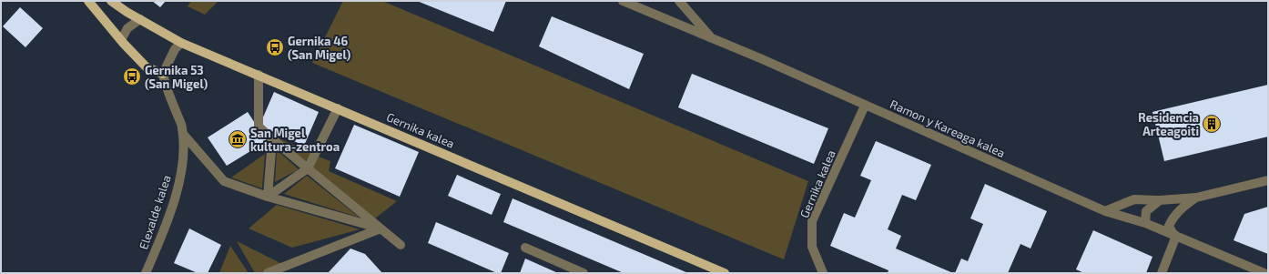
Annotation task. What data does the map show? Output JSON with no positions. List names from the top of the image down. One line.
{"streets":{"main road":["Gernika kalea"],"street":["Ramon y Kareaga kalea","Elexalde kalea"]},"crossings":[["Ramon y Kareaga kalea","Gernika kalea"]],"places":{"bus stop":["Gernika 46 (San Migel)","Gernika 53 (San Migel)"],"building":["Residencia Arteagoiti"],"museum":["San Migel kultura-zentroa"]}}
